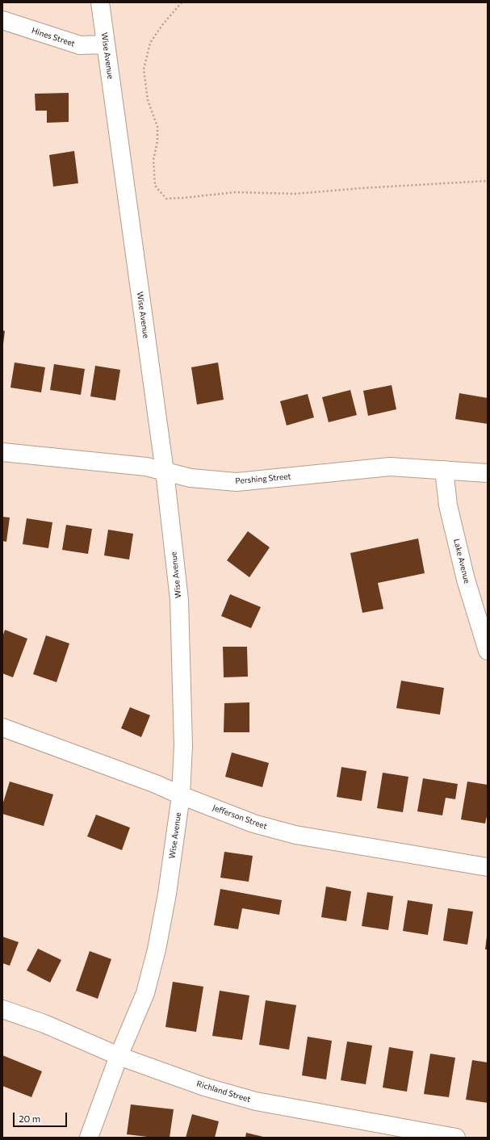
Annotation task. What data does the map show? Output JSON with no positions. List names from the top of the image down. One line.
{"streets":{"street":["Hines Street","Wise Avenue","Pershing Street","Lake Avenue","Jefferson Street","Richland Street"]},"crossings":[["Hines Street","Wise Avenue"],["Wise Avenue","Pershing Street"],["Wise Avenue","Jefferson Street"],["Wise Avenue","Richland Street"],["Pershing Street","Lake Avenue"]],"scale_bar":"20 m"}
